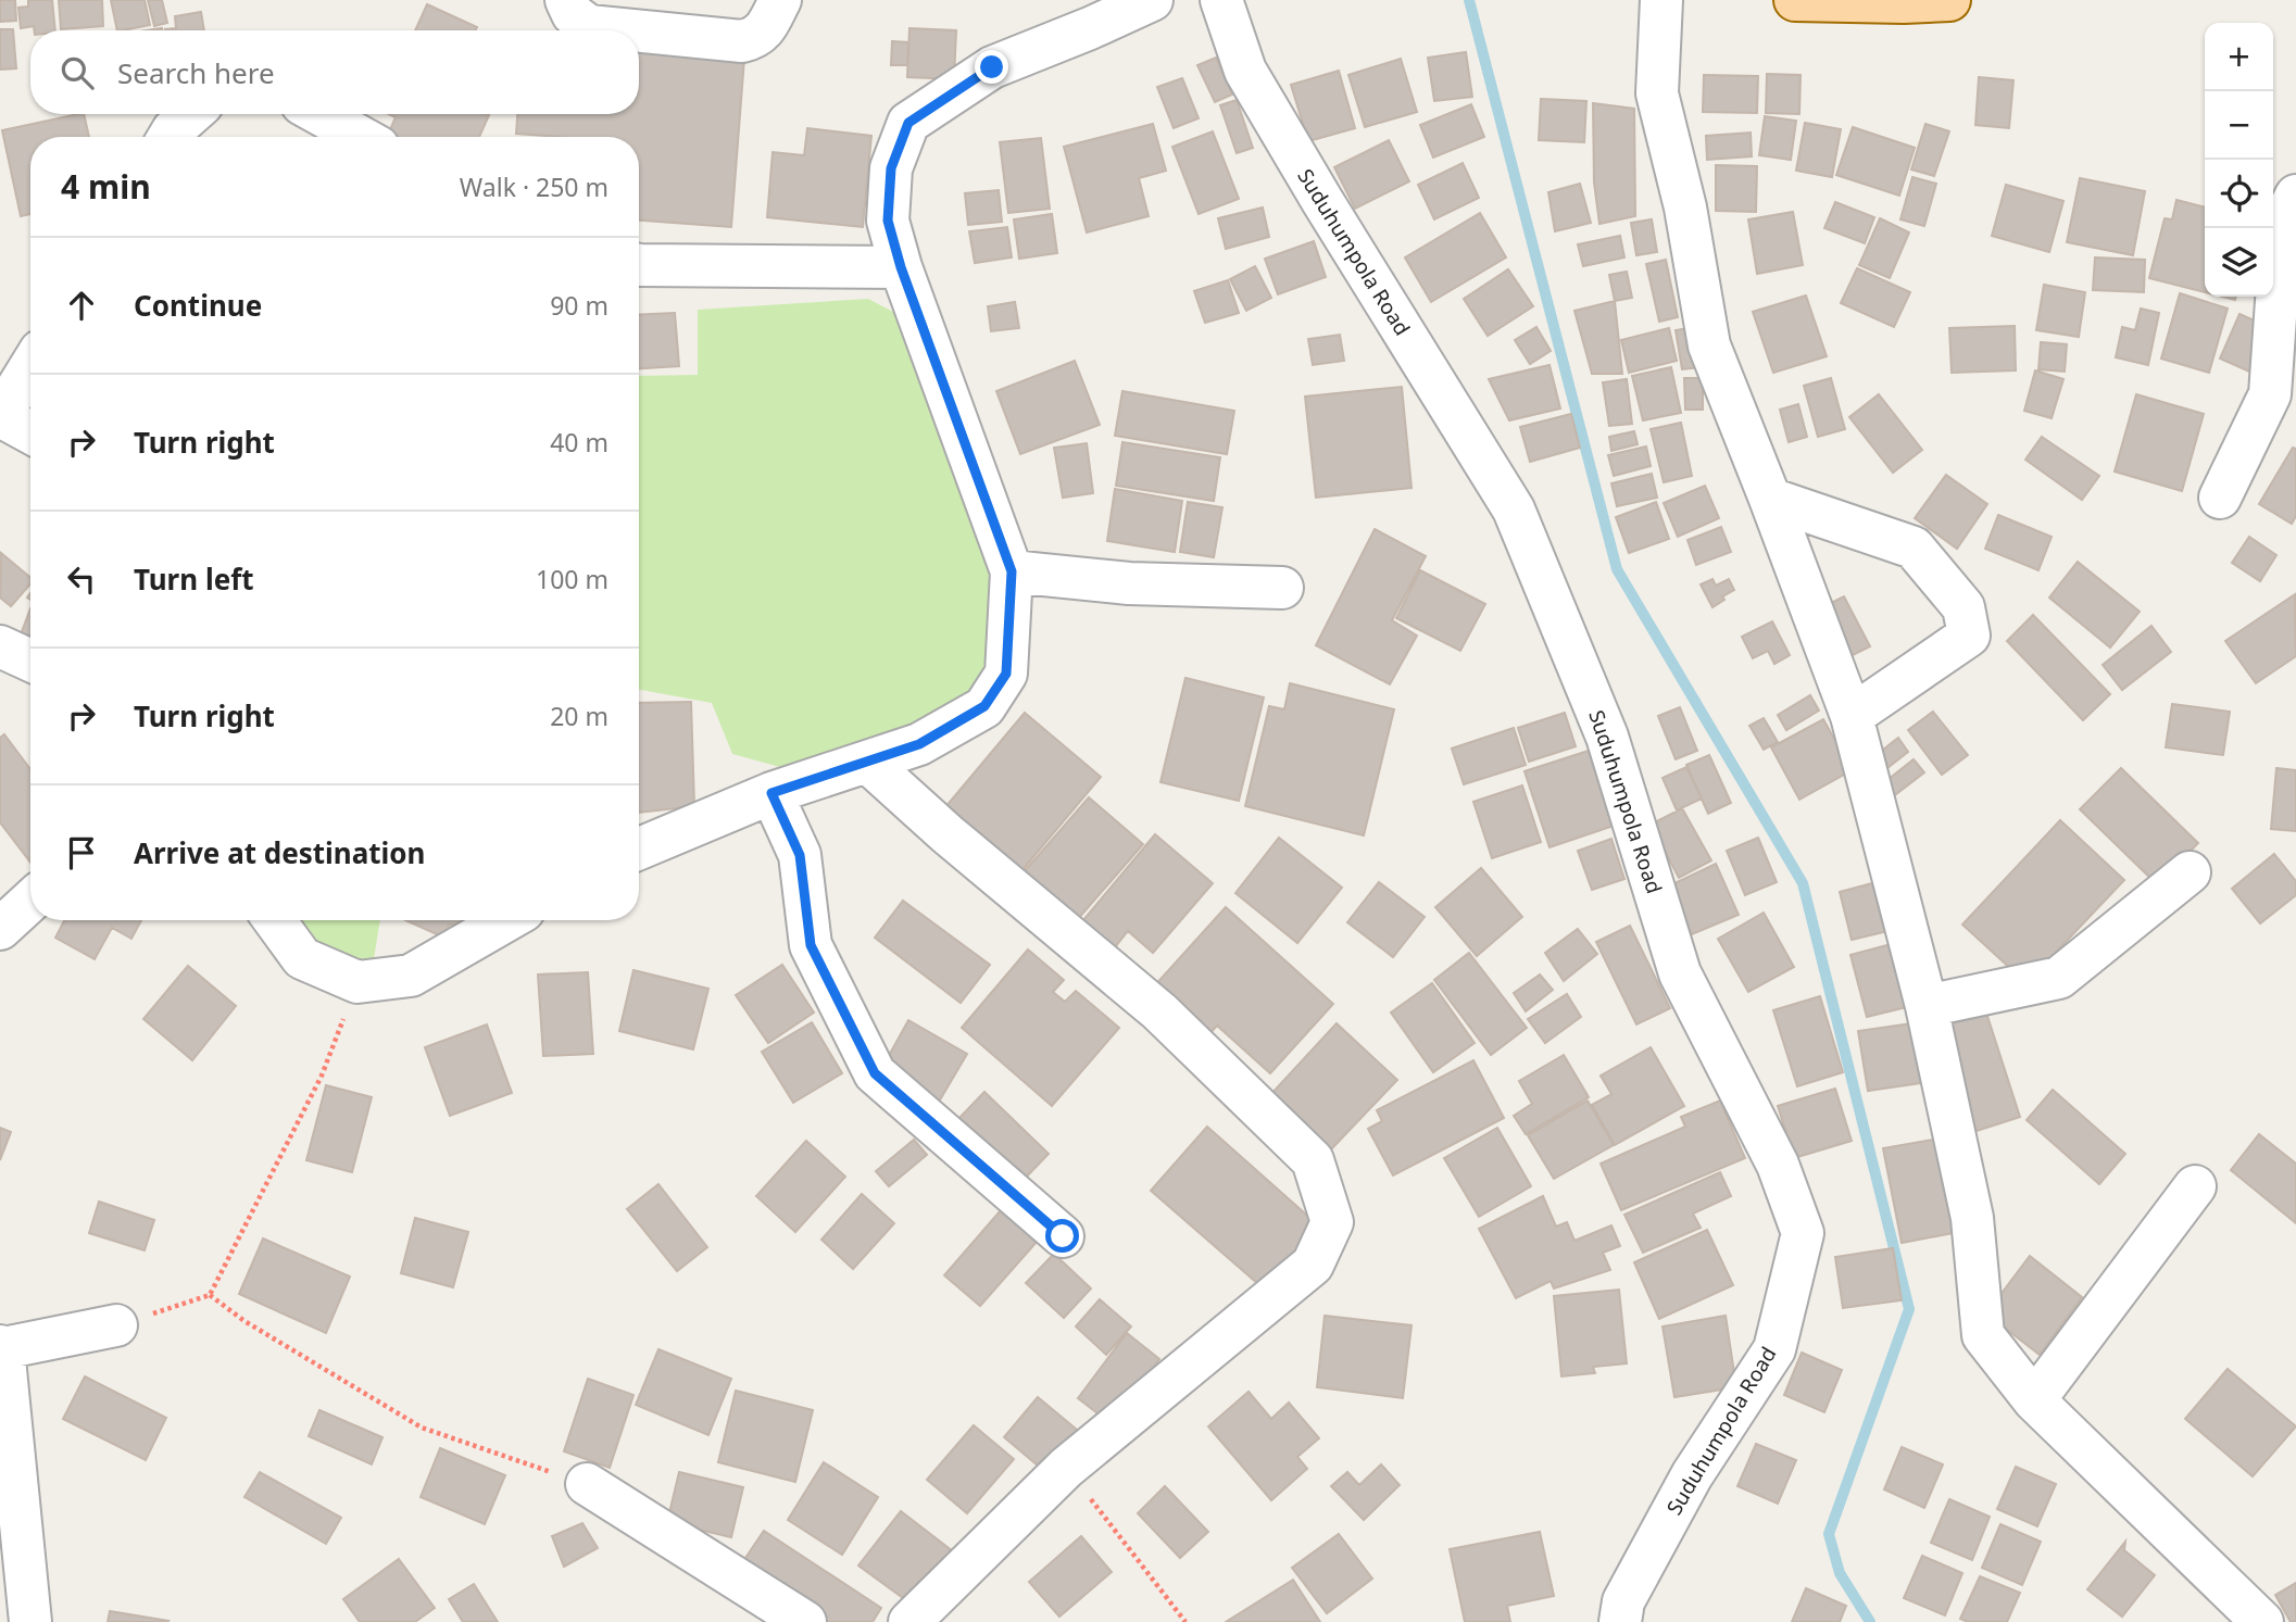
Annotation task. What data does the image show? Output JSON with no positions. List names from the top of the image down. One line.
{"streets":{"street":["Suduhumpola Road"]},"page":{"map_buttons":["+","−"],"search":"Search here","heading":["4 min","Walk · 250 m"],"list":[["Continue","90 m"],["Turn right","40 m"],["Turn left","100 m"],["Turn right","20 m"],"Arrive at destination"]}}
